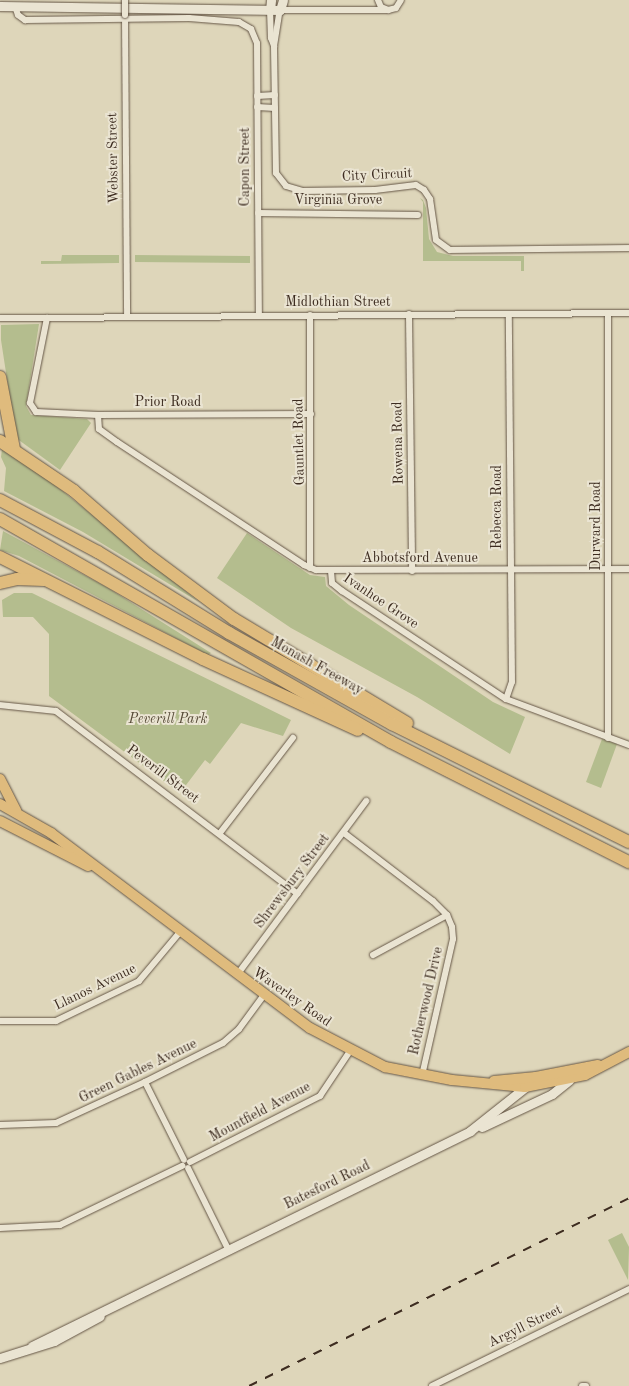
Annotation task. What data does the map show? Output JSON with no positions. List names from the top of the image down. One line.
{"streets":{"highway":["Monash Freeway"],"main road":["City Circuit","Waverley Road","Batesford Road"],"street":["Webster Street","Capon Street","Virginia Grove","Midlothian Street","Prior Road","Gauntlet Road","Rowena Road","Rebecca Road","Durward Road","Abbotsford Avenue","Ivanhoe Grove","Peverill Street","Shrewsbury Street","Llanos Avenue","Rotherwood Drive","Green Gables Avenue","Mountfield Avenue","Argyll Street"]},"crossings":[["Webster Street","Capon Street"],["Webster Street","Midlothian Street"],["Capon Street","Virginia Grove"],["Capon Street","Midlothian Street"],["Midlothian Street","Prior Road"],["Midlothian Street","Gauntlet Road"],["Midlothian Street","Rowena Road"],["Midlothian Street","Rebecca Road"],["Midlothian Street","Durward Road"],["Prior Road","Gauntlet Road"],["Prior Road","Ivanhoe Grove"],["Gauntlet Road","Ivanhoe Grove"],["Rowena Road","Abbotsford Avenue"],["Rebecca Road","Abbotsford Avenue"],["Rebecca Road","Ivanhoe Grove"],["Durward Road","Abbotsford Avenue"],["Durward Road","Ivanhoe Grove"],["Abbotsford Avenue","Ivanhoe Grove"],["Peverill Street","Shrewsbury Street"],["Shrewsbury Street","Waverley Road"],["Llanos Avenue","Waverley Road"],["Waverley Road","Rotherwood Drive"],["Waverley Road","Green Gables Avenue"],["Waverley Road","Mountfield Avenue"],["Waverley Road","Batesford Road"]],"parks":["Peverill Park"]}
